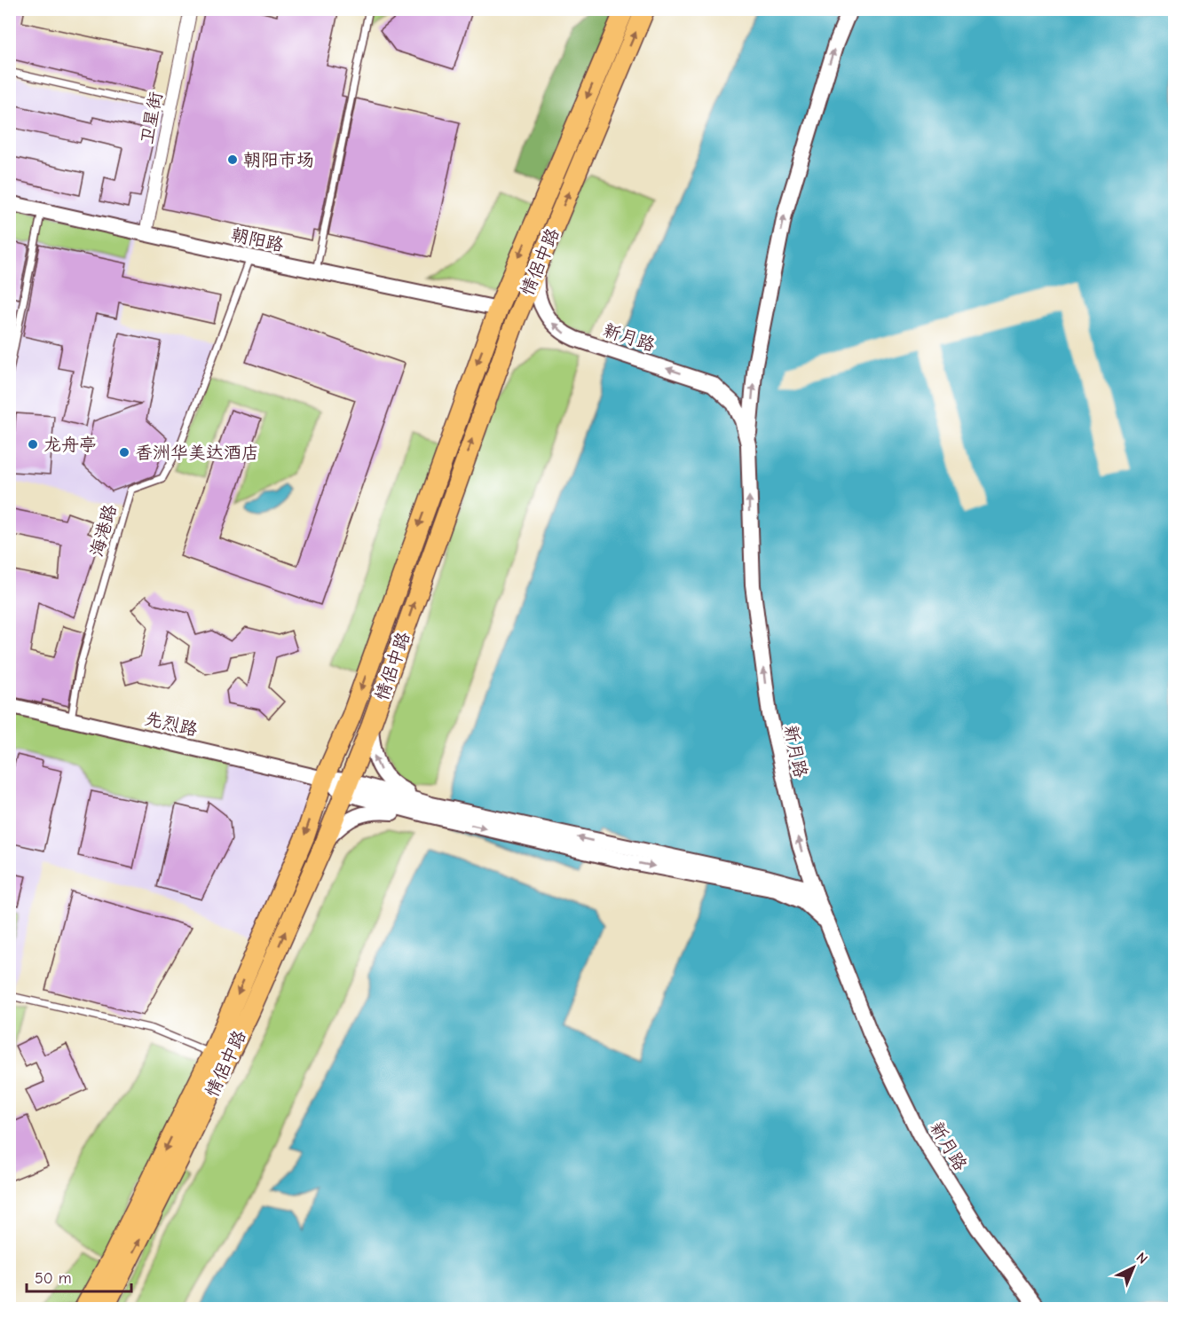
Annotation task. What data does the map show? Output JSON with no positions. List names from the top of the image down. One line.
{"streets":{"highway":["情侶中路"],"street":["卫星街","朝阳路","新月路","先烈路"],"lane":["海港路"]},"crossings":[["卫星街","朝阳路"],["朝阳路","情侶中路"],["朝阳路","海港路"],["情侶中路","新月路"],["情侶中路","先烈路"],["海港路","先烈路"]],"one_way":["新月路"],"places":["朝阳市场","龙舟亭","香洲华美达酒店"],"scale_bar":"50 m","north":"top right"}
